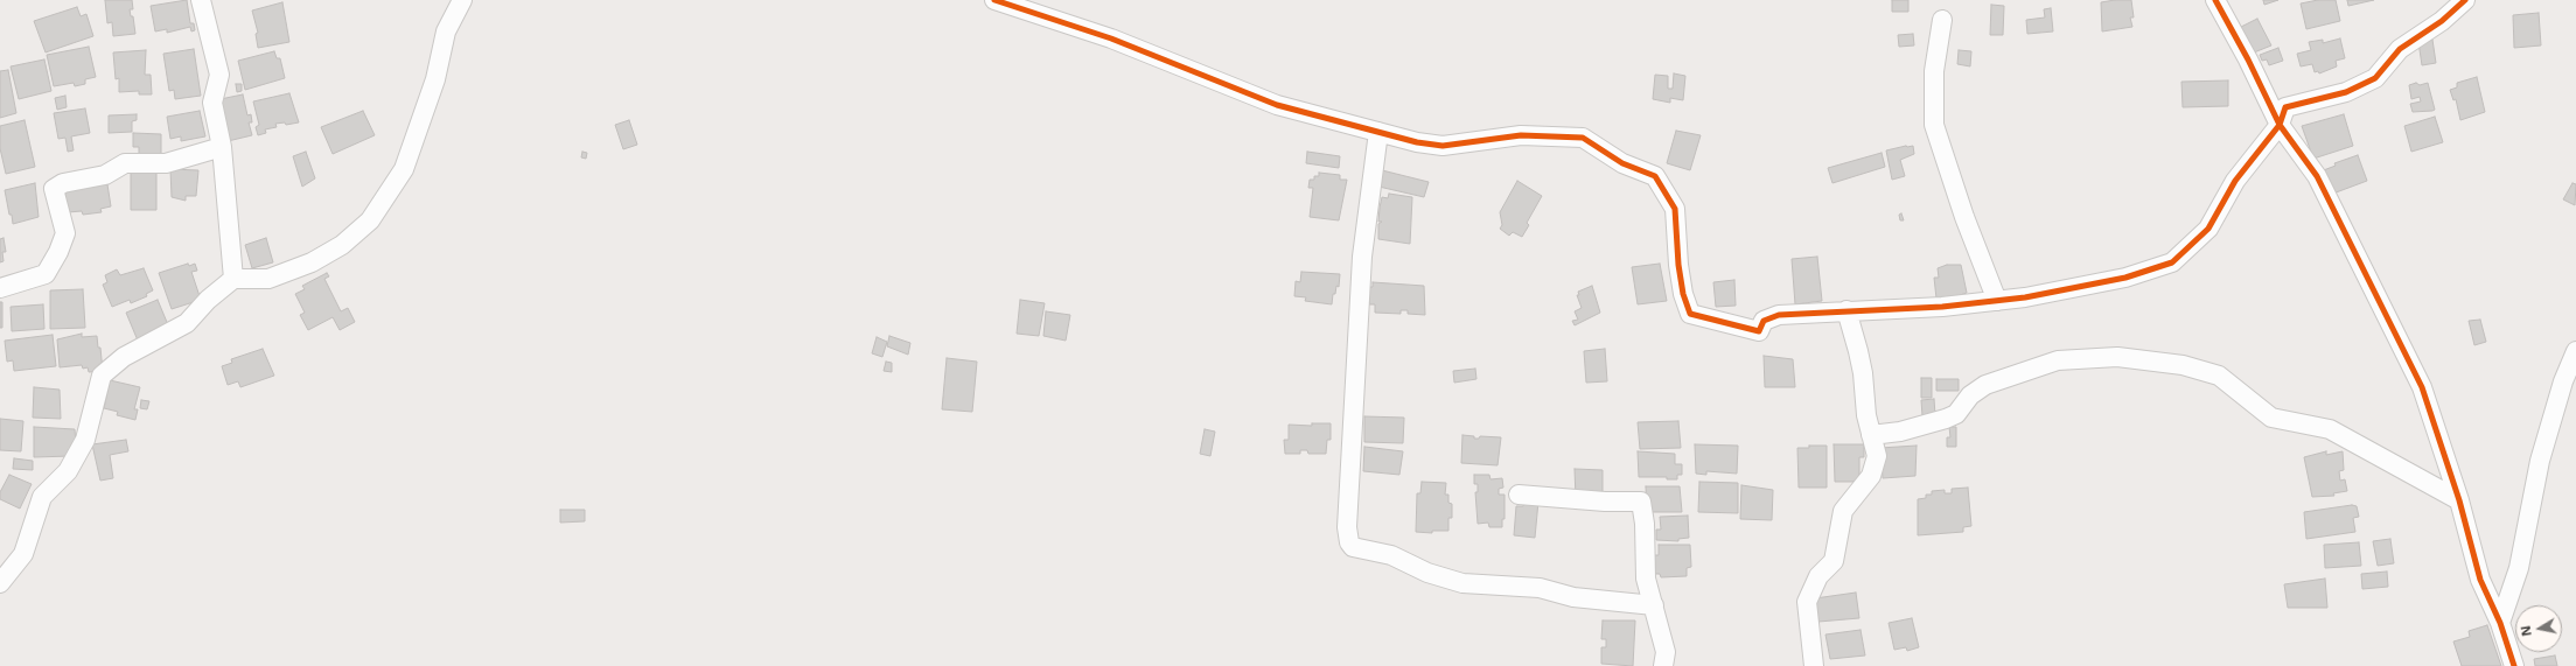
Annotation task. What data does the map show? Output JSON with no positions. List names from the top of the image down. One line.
{"north":"left"}
